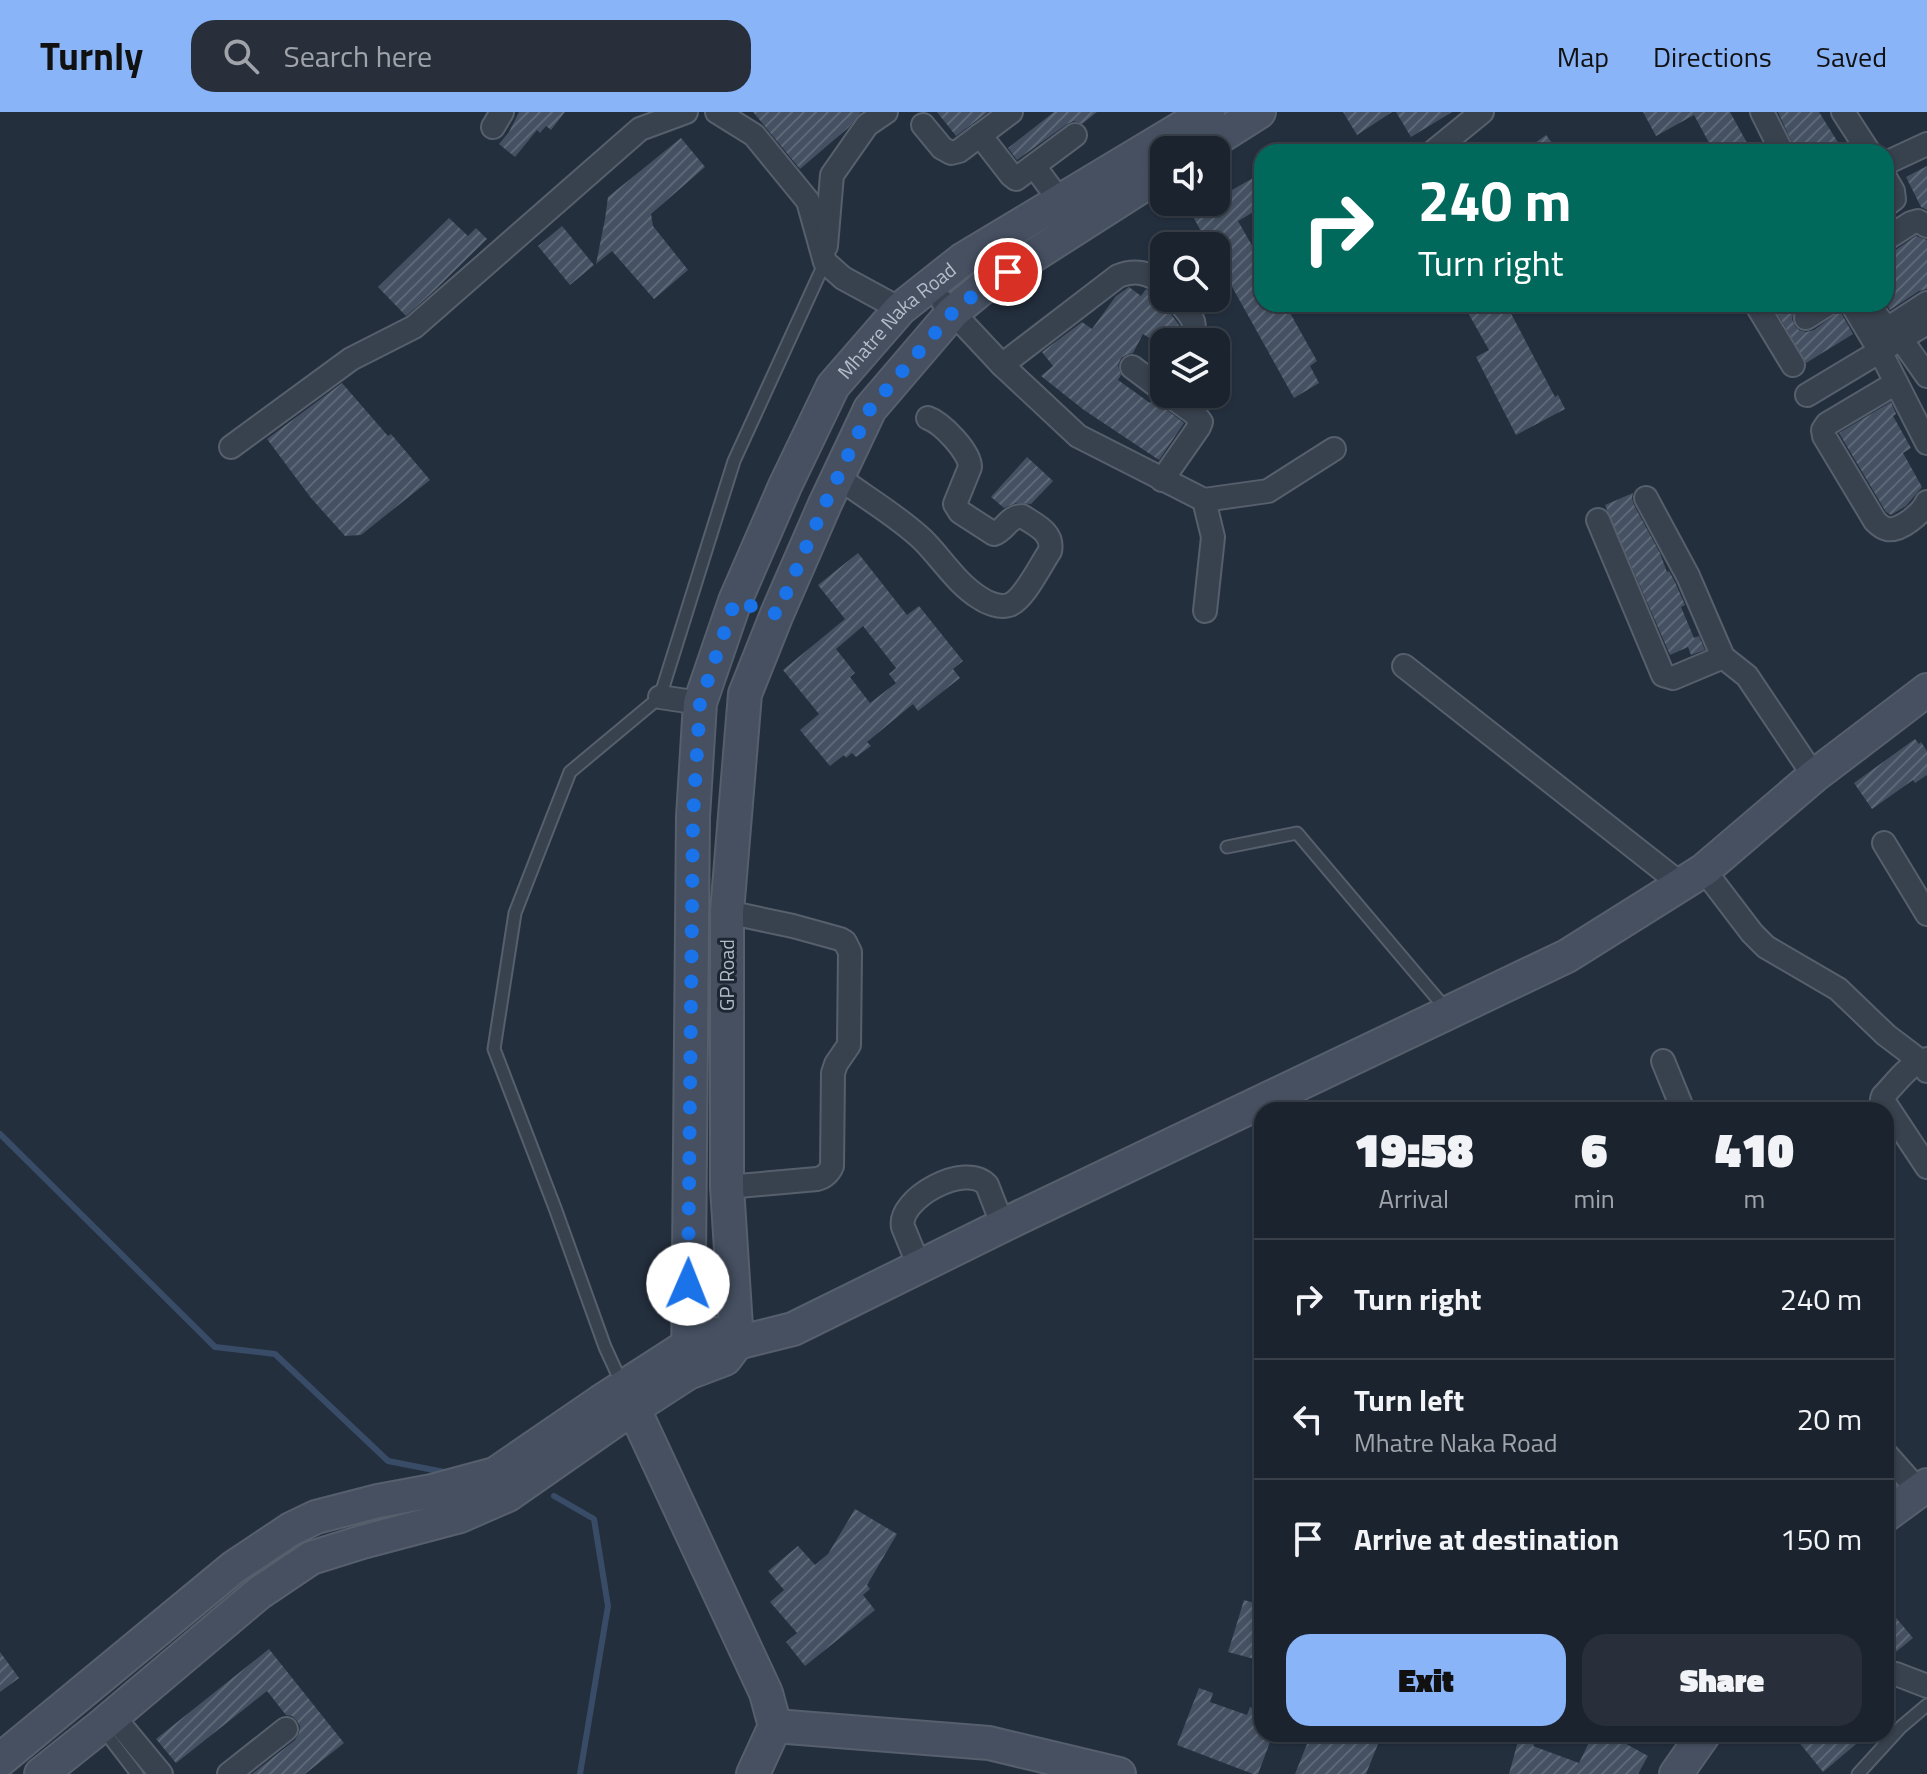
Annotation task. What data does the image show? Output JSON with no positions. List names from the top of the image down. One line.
{"streets":{"street":["Mhatre Naka Road","GP Road"]},"crossings":[["Mhatre Naka Road","GP Road"]],"page":{"header":"Turnly","search":"Search here","nav":["Map","Directions","Saved"],"turn":["240 m","Turn right"],"eta":["19:58","Arrival","6","min","410","m"],"list":[{"name":"Turn right","value":"240 m"},{"name":"Turn left","note":"Mhatre Naka Road","value":"20 m"},{"name":"Arrive at destination","value":"150 m"}],"buttons":["Exit","Share"]}}
